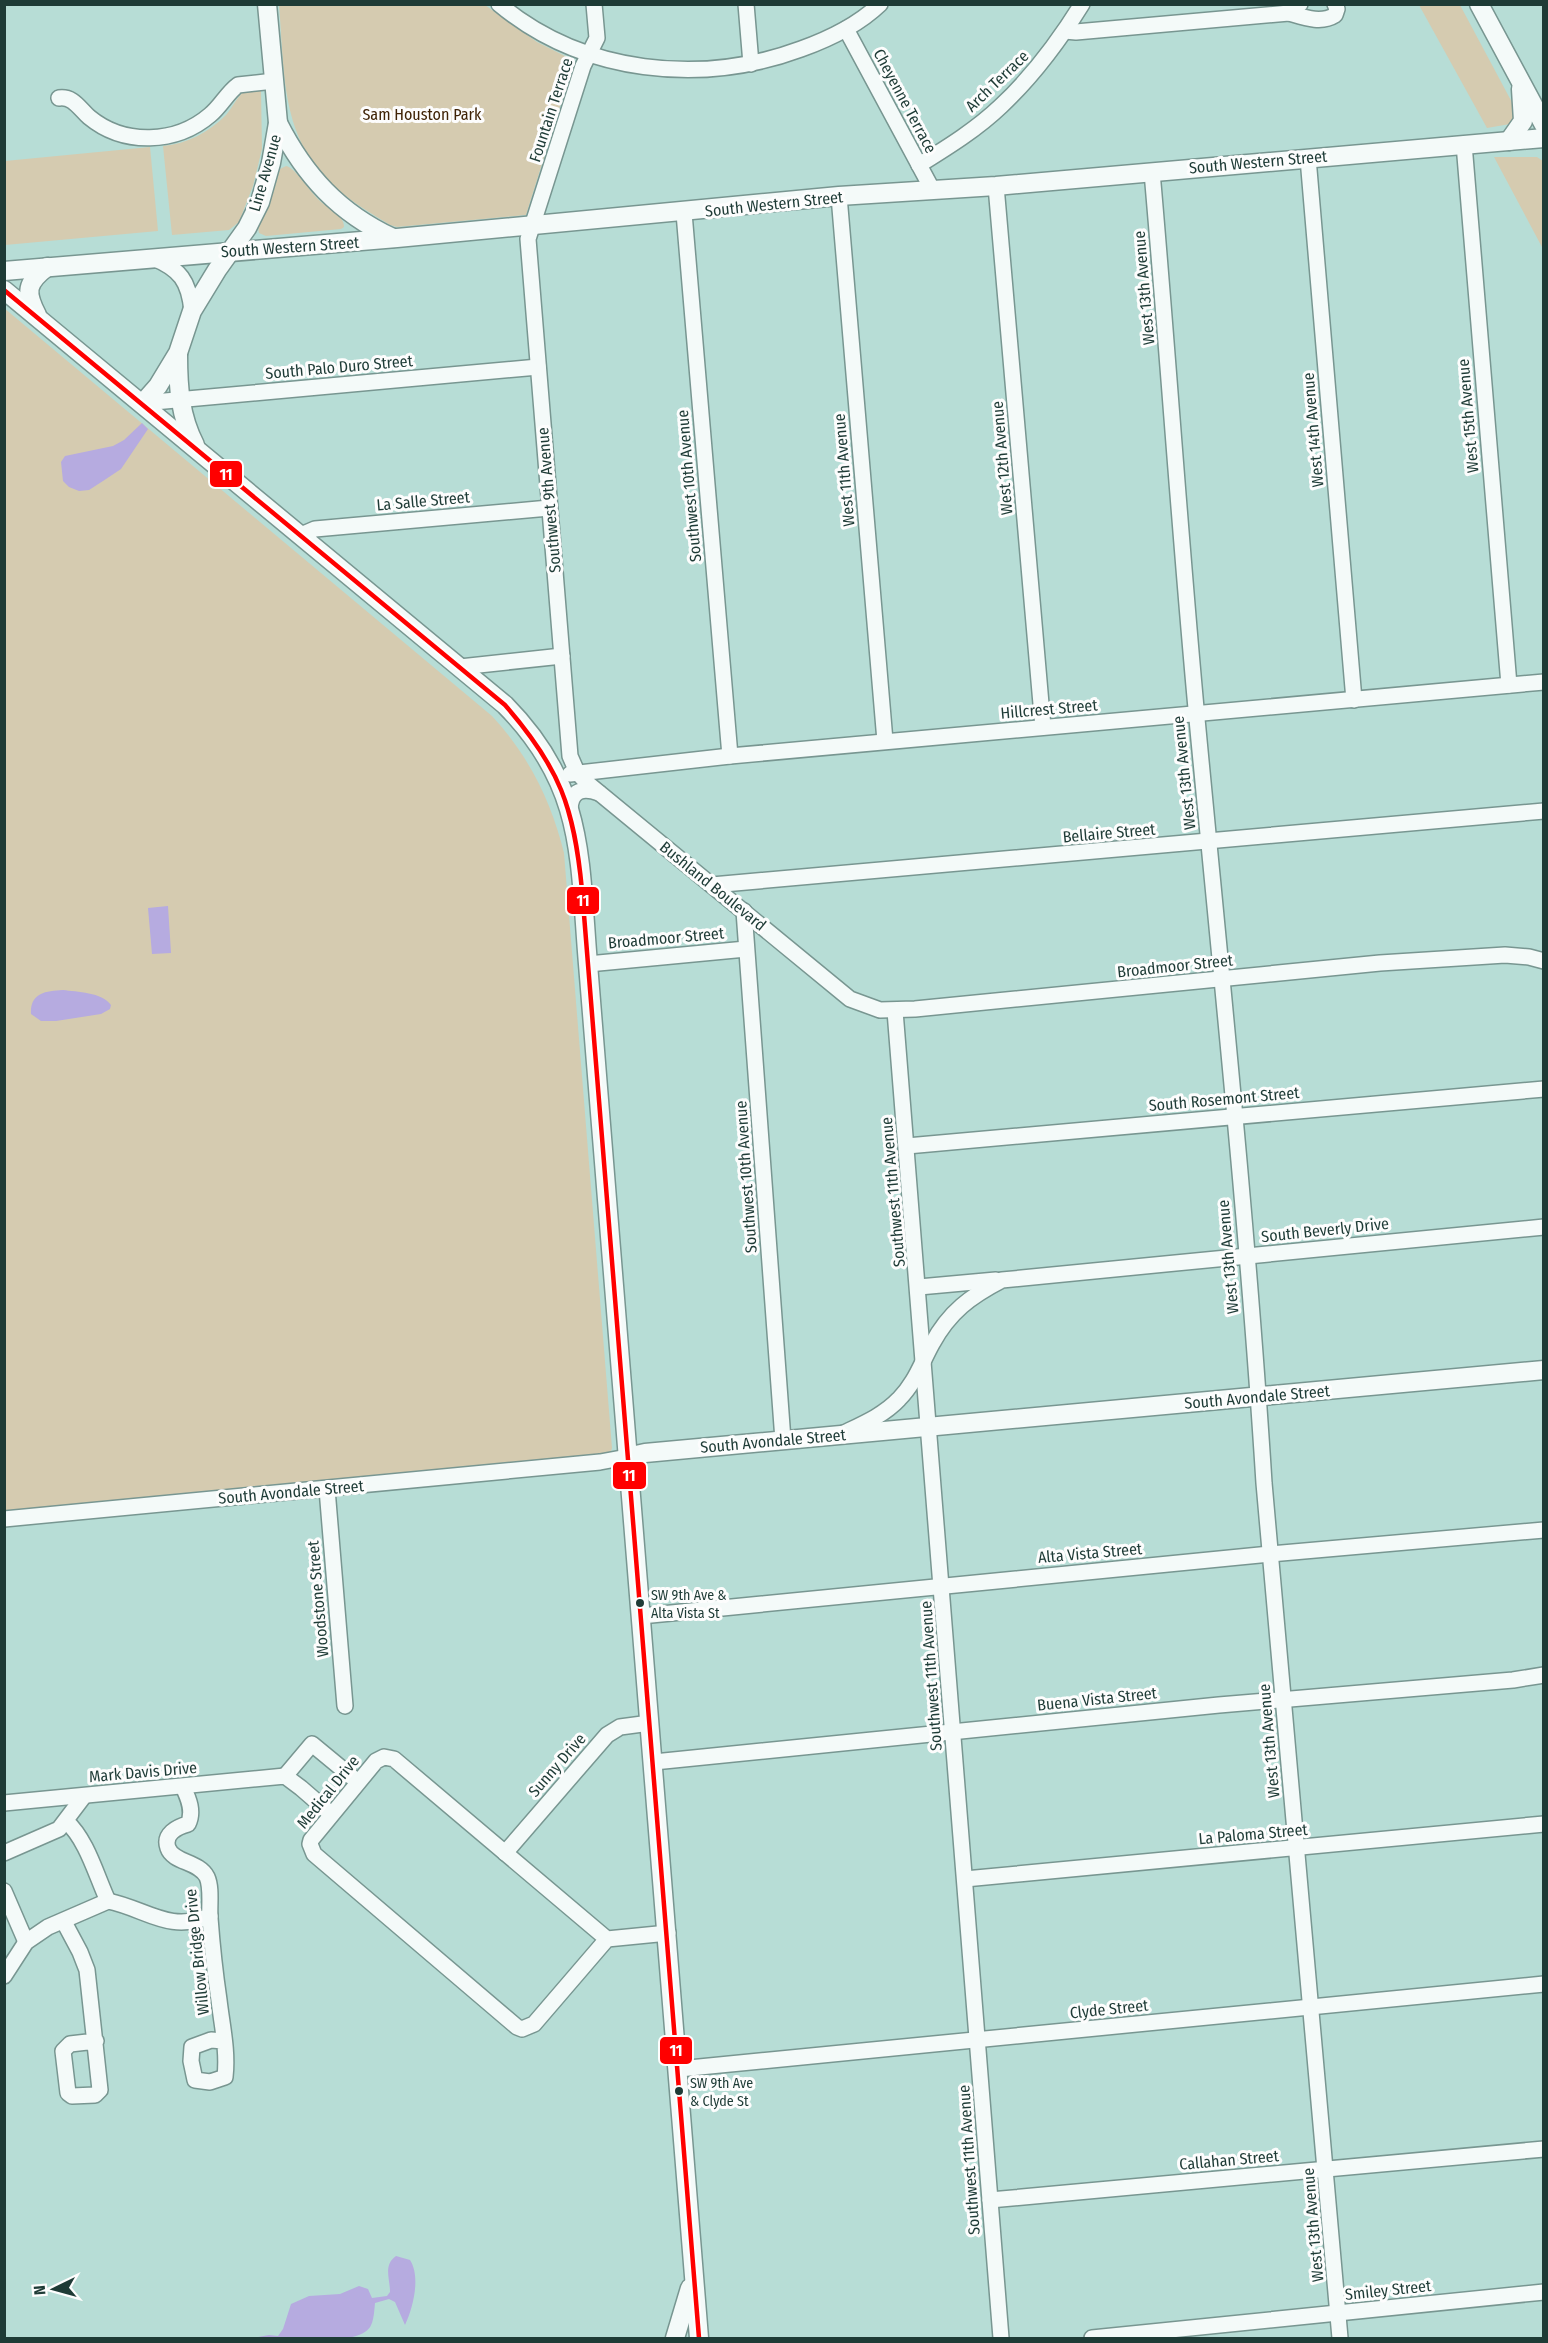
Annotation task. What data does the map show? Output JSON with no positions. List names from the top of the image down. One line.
{"streets":{"main road":["South Western Street","Line Avenue","Southwest 9th Avenue","Bushland Boulevard","South Avondale Street"],"street":["Arch Terrace","Cheyenne Terrace","Fountain Terrace","West 13th Avenue","South Palo Duro Street","West 15th Avenue","West 14th Avenue","West 12th Avenue","West 11th Avenue","Southwest 10th Avenue","La Salle Street","Hillcrest Street","Bellaire Street","Broadmoor Street","South Rosemont Street","Southwest 11th Avenue","South Beverly Drive","Alta Vista Street","Woodstone Street","Buena Vista Street","Sunny Drive","Mark Davis Drive","Medical Drive","La Paloma Street","Willow Bridge Drive","Clyde Street","Callahan Street","Smiley Street"]},"crossings":[["Arch Terrace","Cheyenne Terrace"],["Cheyenne Terrace","South Western Street"],["Fountain Terrace","South Western Street"],["Fountain Terrace","Southwest 9th Avenue"],["South Western Street","Line Avenue"],["South Western Street","West 13th Avenue"],["South Western Street","West 15th Avenue"],["South Western Street","West 14th Avenue"],["South Western Street","West 12th Avenue"],["South Western Street","West 11th Avenue"],["South Western Street","Southwest 10th Avenue"],["South Western Street","Southwest 9th Avenue"],["West 13th Avenue","Hillcrest Street"],["West 13th Avenue","Bellaire Street"],["West 13th Avenue","Broadmoor Street"],["West 13th Avenue","South Rosemont Street"],["West 13th Avenue","South Beverly Drive"],["West 13th Avenue","South Avondale Street"],["West 13th Avenue","Alta Vista Street"],["West 13th Avenue","Buena Vista Street"],["West 13th Avenue","La Paloma Street"],["West 13th Avenue","Clyde Street"],["West 13th Avenue","Callahan Street"],["West 13th Avenue","Smiley Street"],["South Palo Duro Street","Southwest 9th Avenue"],["South Palo Duro Street","Bushland Boulevard"],["West 15th Avenue","Hillcrest Street"],["West 14th Avenue","Hillcrest Street"],["West 12th Avenue","Hillcrest Street"],["West 11th Avenue","Hillcrest Street"],["Southwest 10th Avenue","Hillcrest Street"],["Southwest 10th Avenue","Bushland Boulevard"],["Southwest 10th Avenue","Broadmoor Street"],["Southwest 10th Avenue","South Avondale Street"],["Southwest 9th Avenue","La Salle Street"],["Southwest 9th Avenue","Hillcrest Street"],["Southwest 9th Avenue","Bushland Boulevard"],["Southwest 9th Avenue","Broadmoor Street"],["Southwest 9th Avenue","South Avondale Street"],["Southwest 9th Avenue","Alta Vista Street"],["Southwest 9th Avenue","Buena Vista Street"],["Southwest 9th Avenue","Sunny Drive"],["Southwest 9th Avenue","Clyde Street"],["La Salle Street","Bushland Boulevard"],["Hillcrest Street","Bushland Boulevard"],["Bellaire Street","Bushland Boulevard"],["Bushland Boulevard","Broadmoor Street"],["Broadmoor Street","Southwest 11th Avenue"],["South Rosemont Street","Southwest 11th Avenue"],["Southwest 11th Avenue","South Beverly Drive"],["Southwest 11th Avenue","South Avondale Street"],["Southwest 11th Avenue","Alta Vista Street"],["Southwest 11th Avenue","Buena Vista Street"],["Southwest 11th Avenue","La Paloma Street"],["Southwest 11th Avenue","Clyde Street"],["Southwest 11th Avenue","Callahan Street"],["South Beverly Drive","South Avondale Street"],["South Avondale Street","Woodstone Street"],["Sunny Drive","Medical Drive"],["Mark Davis Drive","Willow Bridge Drive"]],"parks":["Sam Houston Park"],"places":["SW 9th Ave & Alta Vista St","SW 9th Ave & Clyde St"],"lines":["transit line 11"],"north":"left"}
